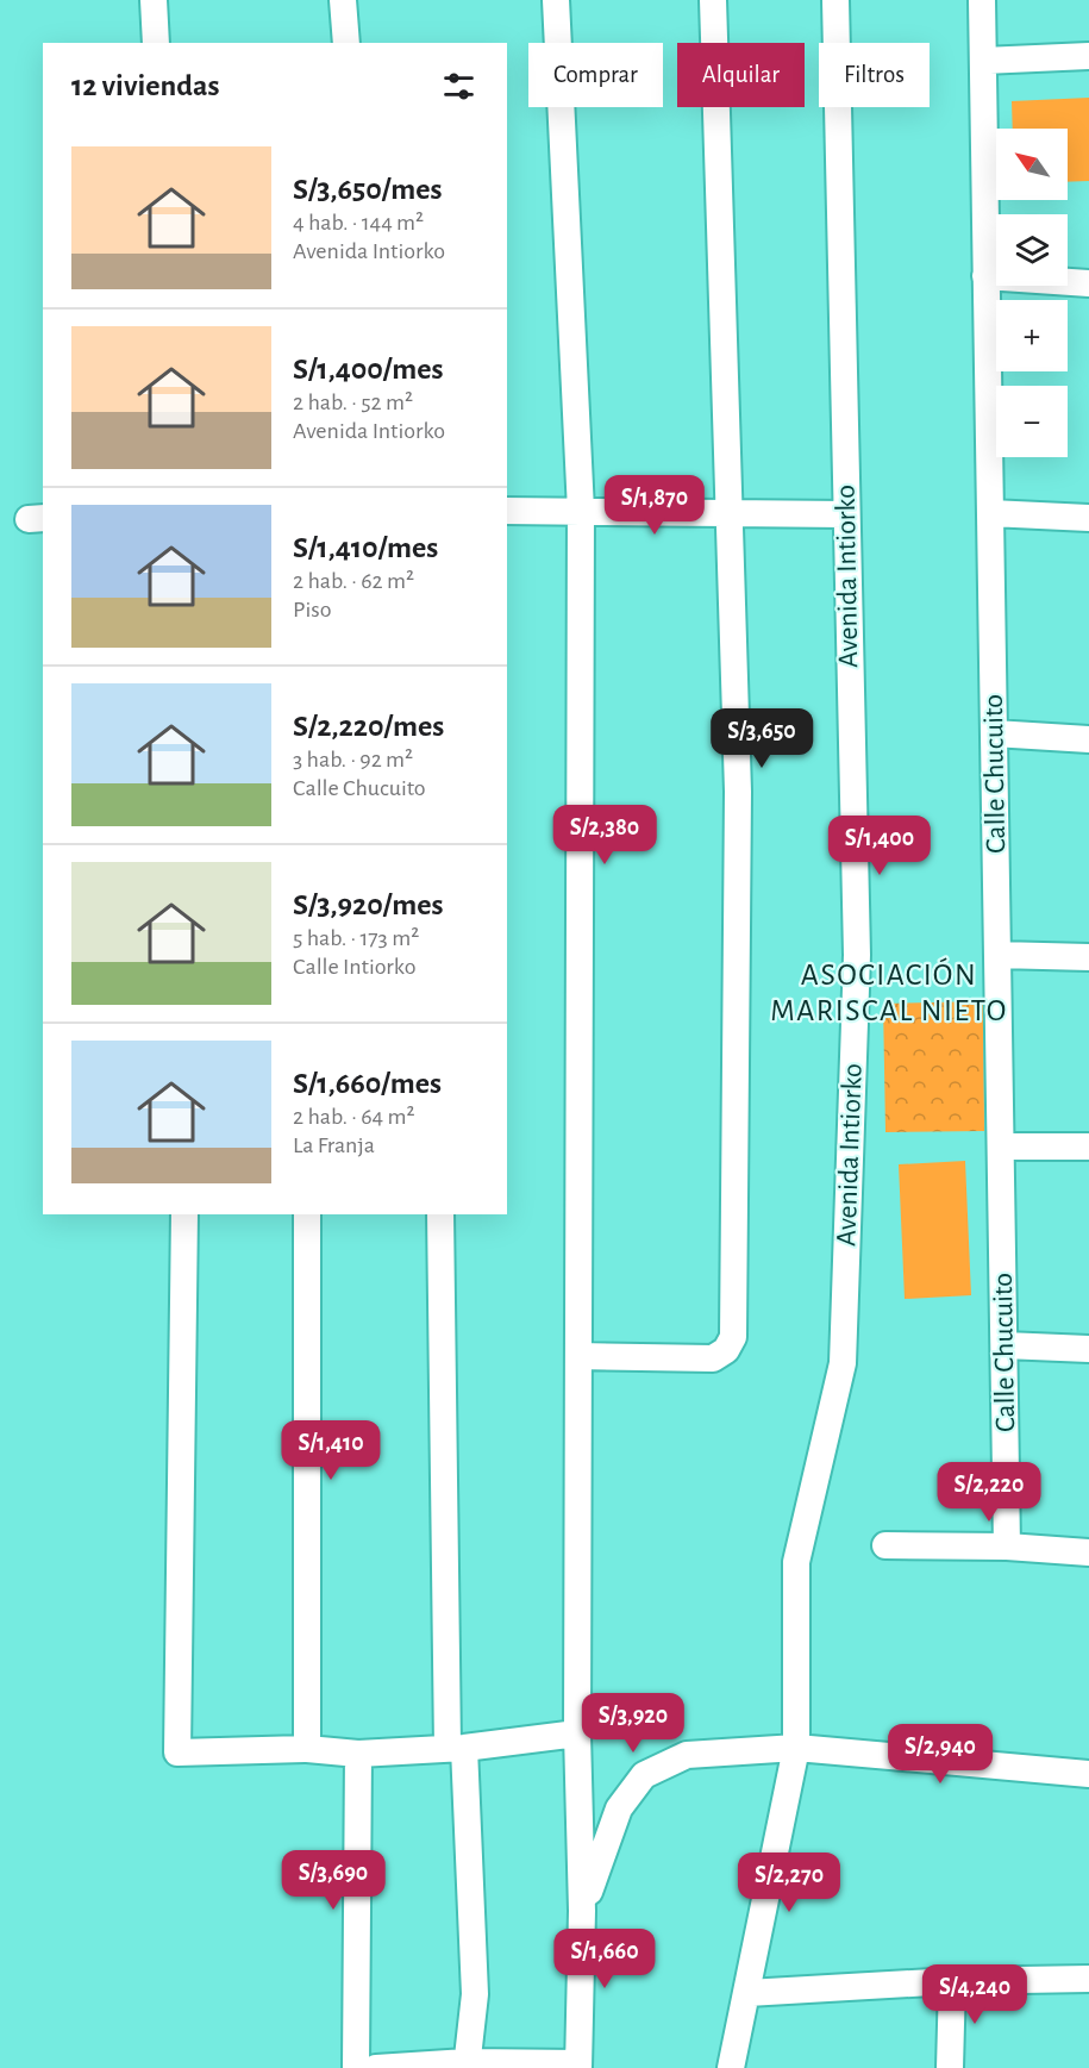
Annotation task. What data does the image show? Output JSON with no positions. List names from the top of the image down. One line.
{"streets":{"street":["Avenida Intiorko","Calle Chucuito"]},"districts":["ASOCIACIÓN MARISCAL NIETO"],"north":"top left","page":{"chip":["Comprar","Alquilar","Filtros"],"heading":"12 viviendas","map_buttons":["+","−"],"list":[{"name":"S/3,650/mes","note":"4 hab. · 144 m² · Avenida Intiorko"},{"name":"S/1,400/mes","note":"2 hab. · 52 m² · Avenida Intiorko"},{"name":"S/1,410/mes","note":"2 hab. · 62 m² · Piso"},{"name":"S/2,220/mes","note":"3 hab. · 92 m² · Calle Chucuito"},{"name":"S/3,920/mes","note":"5 hab. · 173 m² · Calle Intiorko"},{"name":"S/1,660/mes","note":"2 hab. · 64 m² · La Franja"}],"price":["S/1,870","S/3,650","S/2,380","S/1,400","S/1,410","S/2,220","S/3,920","S/2,940","S/3,690","S/2,270","S/1,660","S/4,240"]}}
